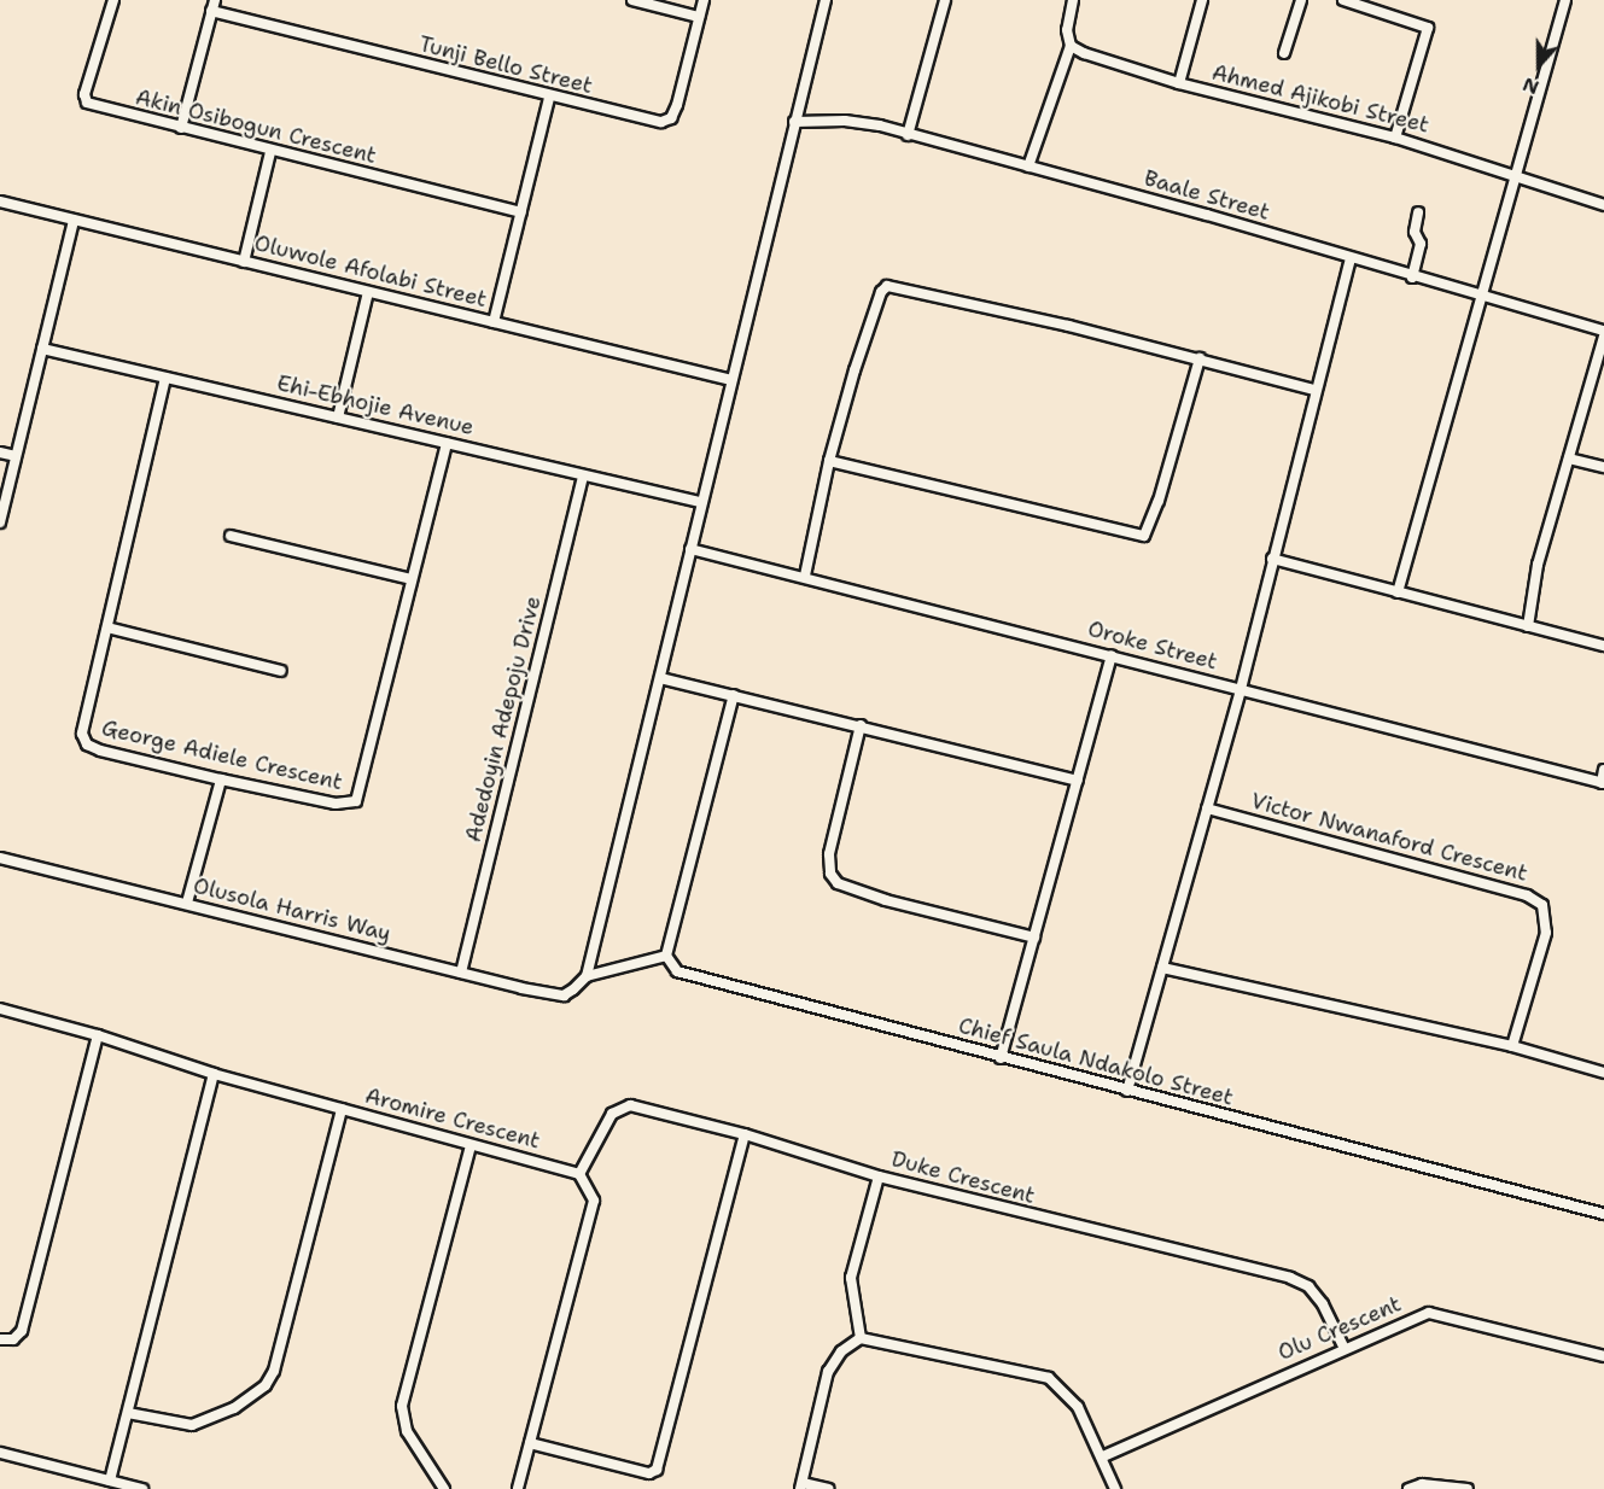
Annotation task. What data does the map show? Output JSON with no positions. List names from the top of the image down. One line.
{"streets":{"street":["Tunji Bello Street","Ahmed Ajikobi Street","Akin Osibogun Crescent","Baale Street","Oluwole Afolabi Street","Ehi-Ebhojie Avenue","Oroke Street","Adedoyin Adepoju Drive","George Adiele Crescent","Victor Nwanaford Crescent","Olusola Harris Way","Chief Saula Ndakolo Street","Aromire Crescent","Duke Crescent","Olu Crescent"]},"crossings":[["Ehi-Ebhojie Avenue","Adedoyin Adepoju Drive"],["Ehi-Ebhojie Avenue","George Adiele Crescent"],["Adedoyin Adepoju Drive","Olusola Harris Way"],["Aromire Crescent","Duke Crescent"],["Duke Crescent","Olu Crescent"]],"north":"bottom"}
